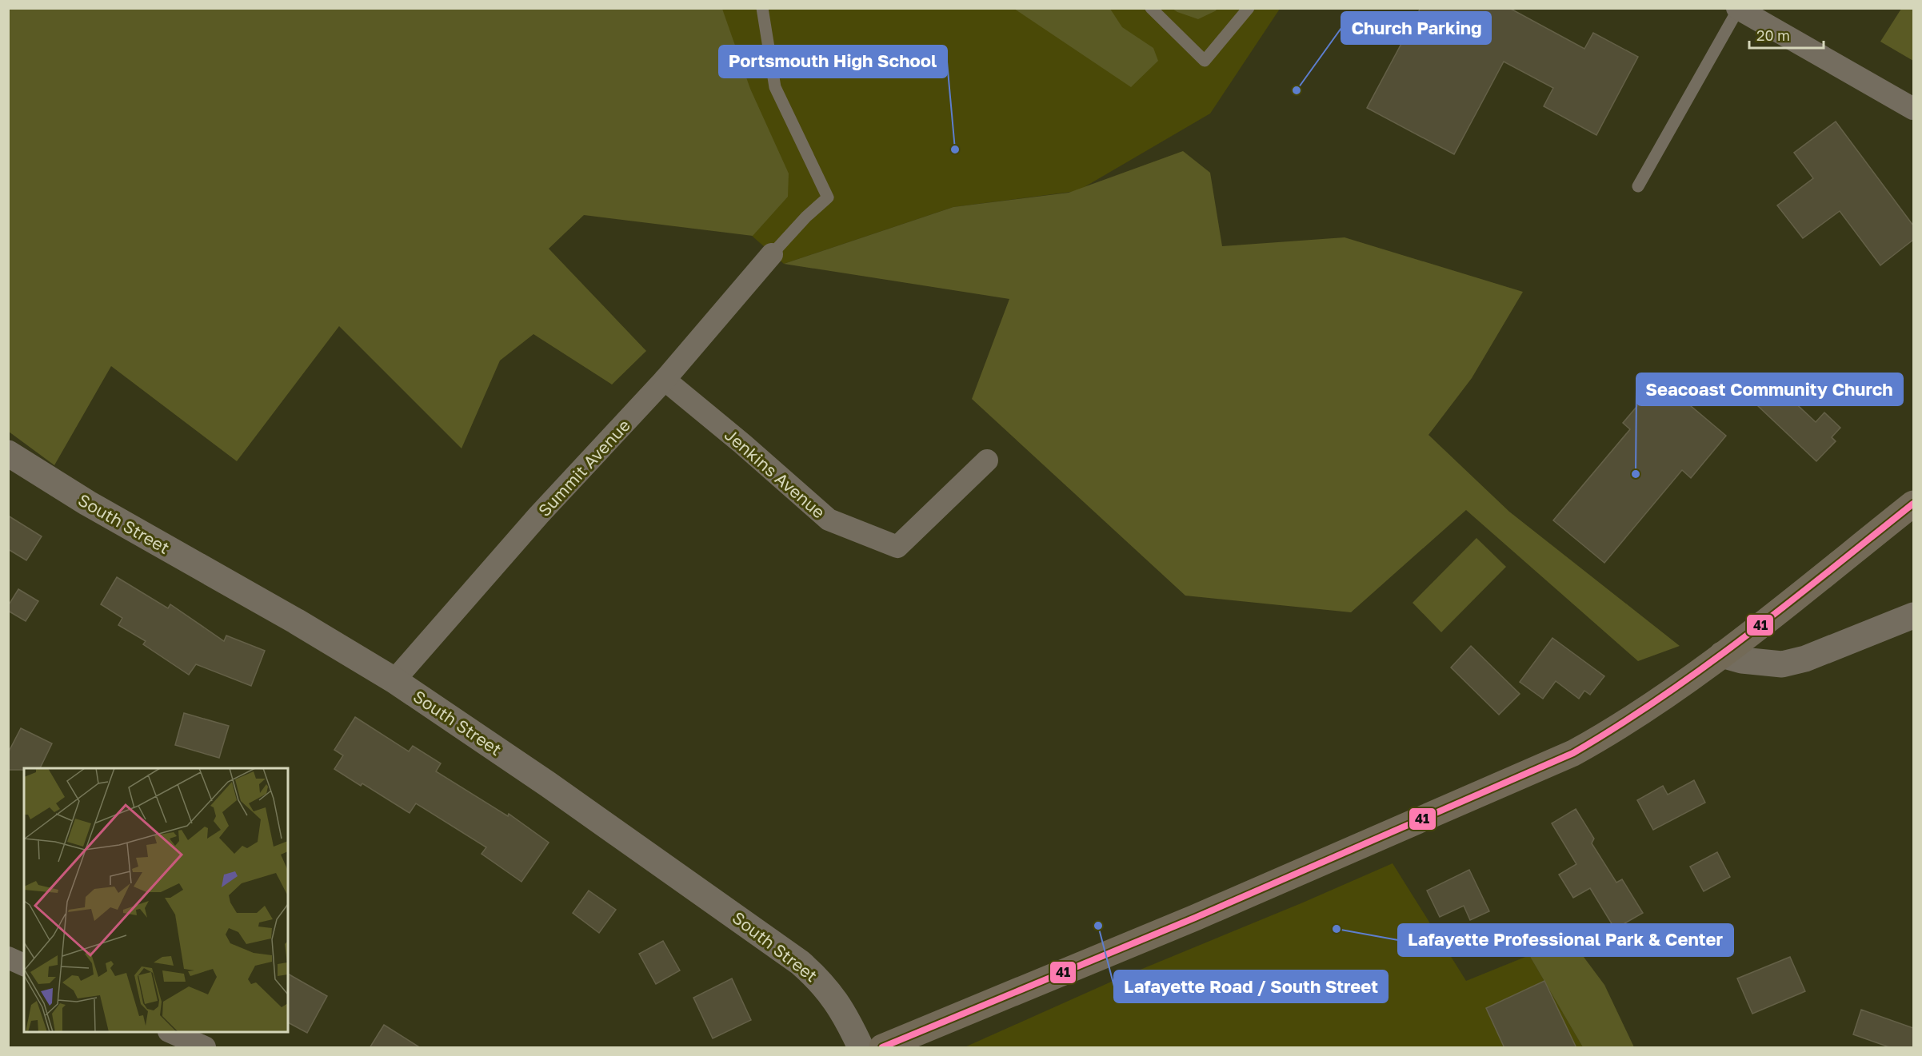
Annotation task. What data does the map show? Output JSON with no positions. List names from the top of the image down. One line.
{"streets":{"street":["Summit Avenue","Jenkins Avenue","South Street"]},"crossings":[["Summit Avenue","Jenkins Avenue"],["Summit Avenue","South Street"]],"places":["Church Parking","Portsmouth High School","Seacoast Community Church","Lafayette Road / South Street","Lafayette Professional Park & Center"],"lines":["transit line 41"],"scale_bar":"20 m"}
